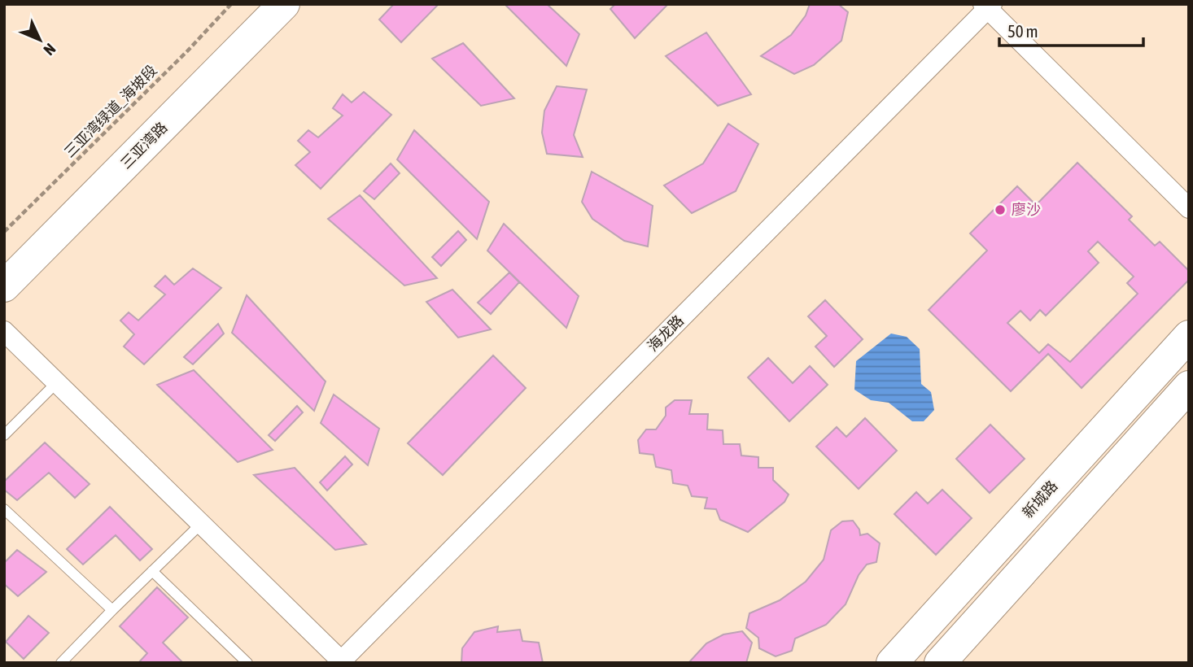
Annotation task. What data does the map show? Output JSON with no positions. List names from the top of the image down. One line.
{"streets":{"main road":["三亚湾路","新城路"],"street":["海龙路"],"path":["三亚湾绿道_海坡段"]},"places":["廖沙"],"scale_bar":"50 m","north":"bottom right"}
